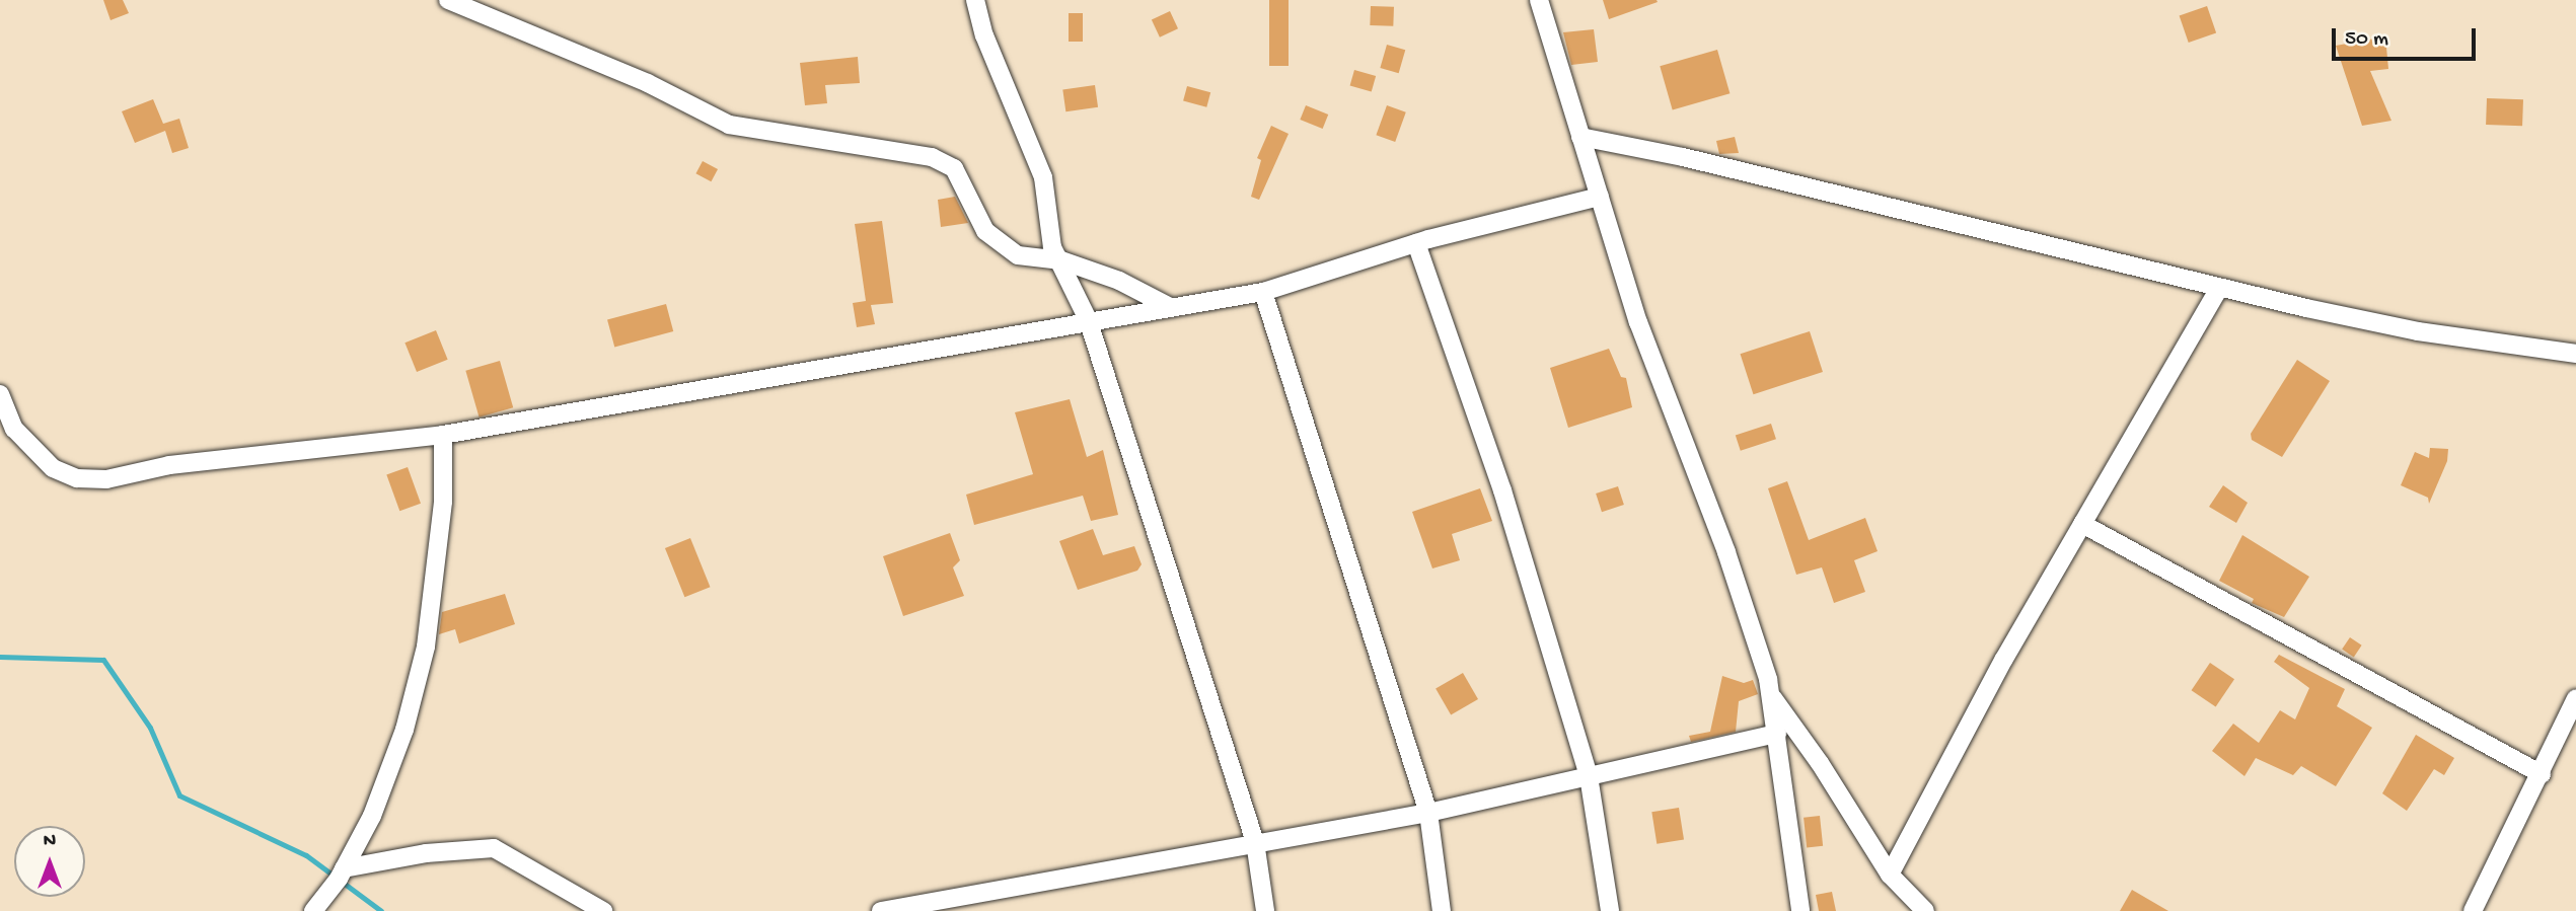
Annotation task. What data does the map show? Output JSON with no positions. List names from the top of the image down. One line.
{"scale_bar":"50 m","north":"top"}
